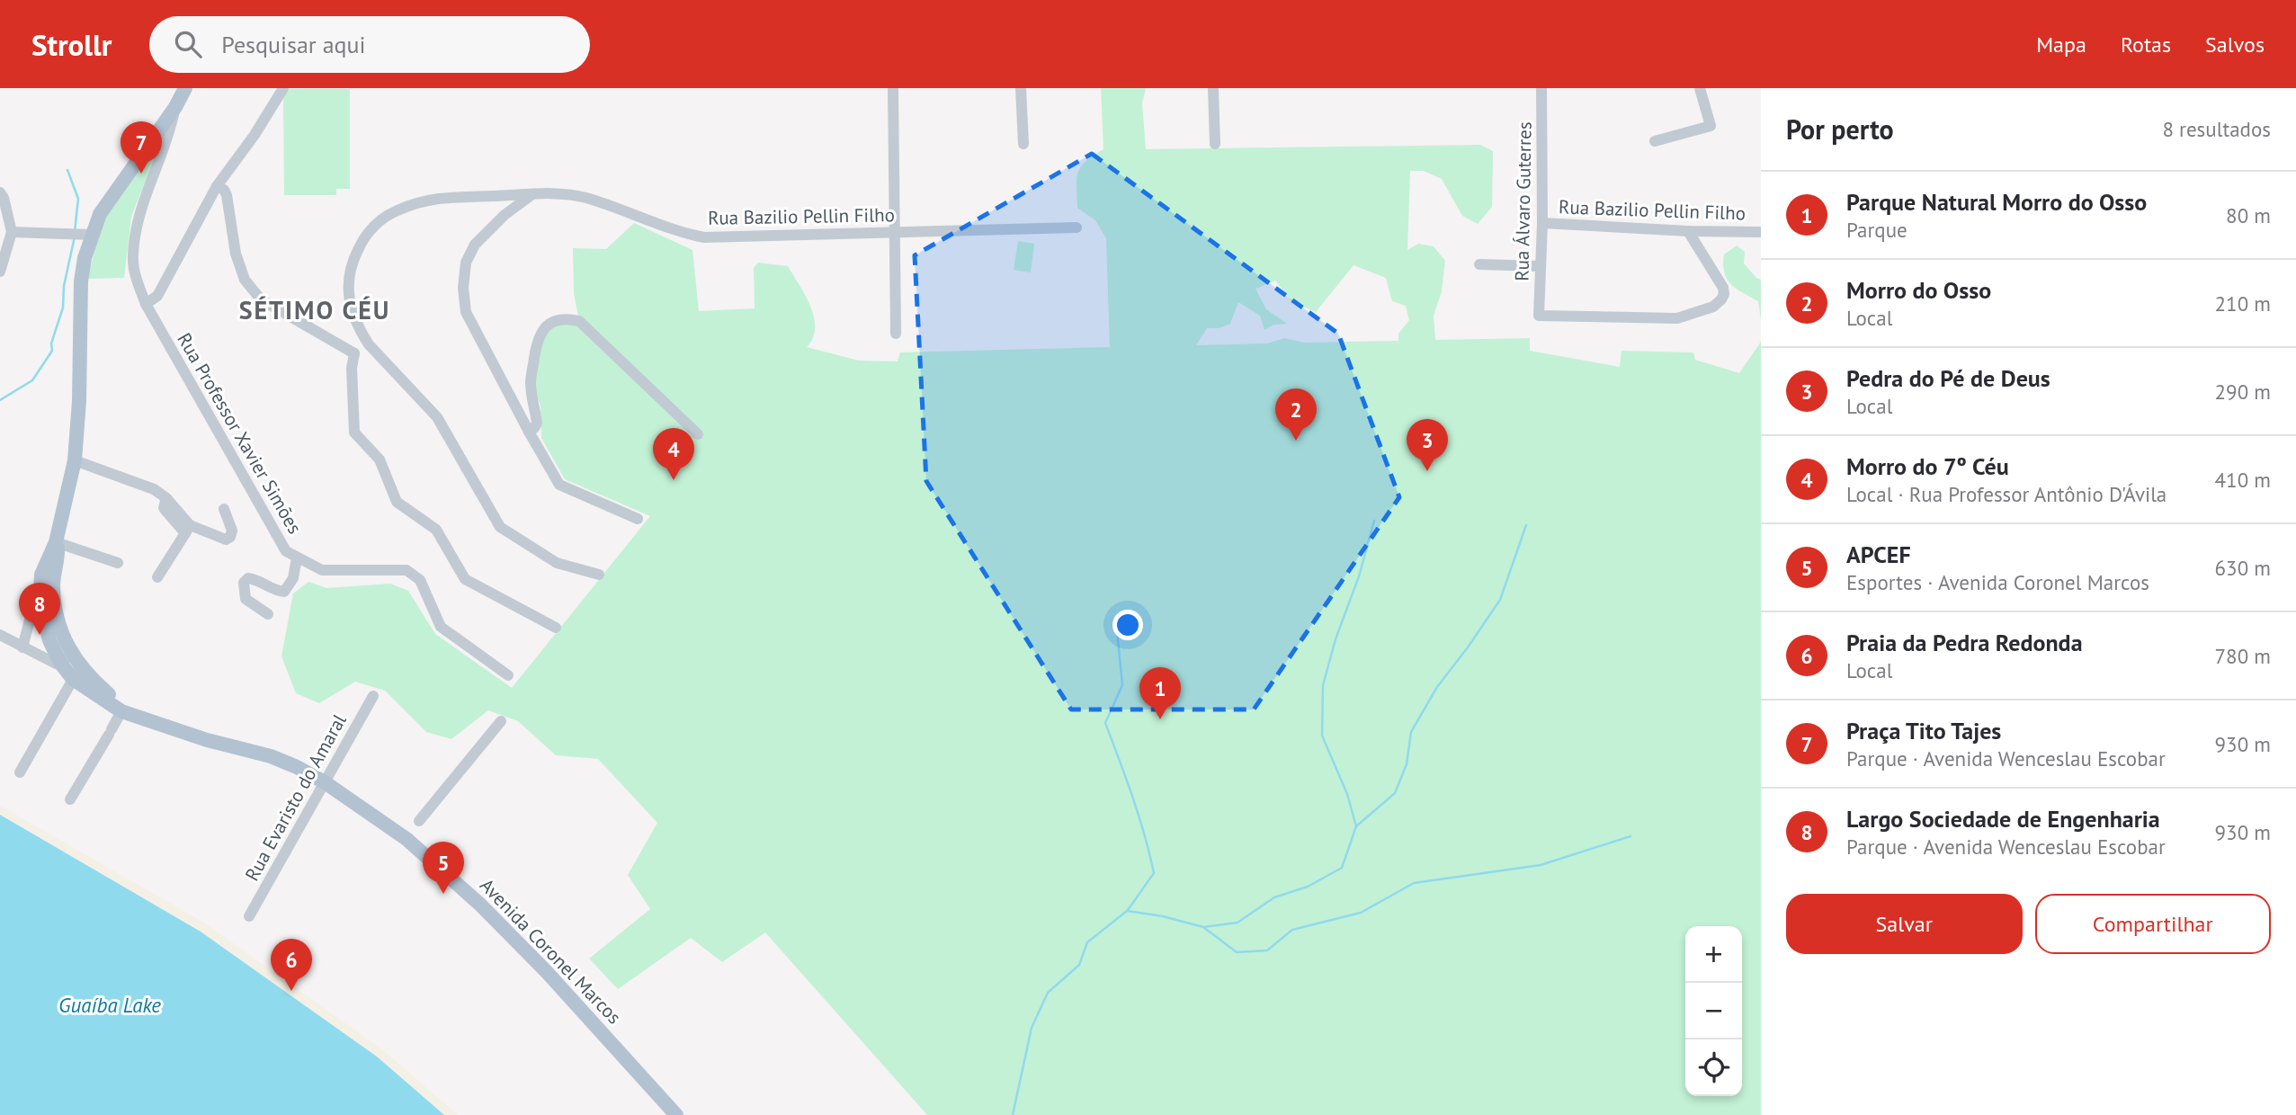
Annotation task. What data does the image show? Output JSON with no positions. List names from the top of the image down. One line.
{"streets":{"main road":["Avenida Coronel Marcos"],"street":["Rua Álvaro Guterres","Rua Bazilio Pellin Filho","Rua Professor Xavier Simões","Rua Evaristo do Amaral"]},"crossings":[["Rua Álvaro Guterres","Rua Bazilio Pellin Filho"],["Rua Evaristo do Amaral","Avenida Coronel Marcos"]],"districts":["SÉTIMO CÉU"],"water":["Guaíba Lake"],"page":{"header":"Strollr","search":"Pesquisar aqui","nav":["Mapa","Rotas","Salvos"],"heading":["Por perto","8 resultados"],"pins":["7","2","3","4","8","1","5","6"],"list":[{"mark":"1","name":"Parque Natural Morro do Osso","note":"Parque","value":"80 m"},{"mark":"2","name":"Morro do Osso","note":"Local","value":"210 m"},{"mark":"3","name":"Pedra do Pé de Deus","note":"Local","value":"290 m"},{"mark":"4","name":"Morro do 7º Céu","note":"Local · Rua Professor Antônio D'Ávila","value":"410 m"},{"mark":"5","name":"APCEF","note":"Esportes · Avenida Coronel Marcos","value":"630 m"},{"mark":"6","name":"Praia da Pedra Redonda","note":"Local","value":"780 m"},{"mark":"7","name":"Praça Tito Tajes","note":"Parque · Avenida Wenceslau Escobar","value":"930 m"},{"mark":"8","name":"Largo Sociedade de Engenharia","note":"Parque · Avenida Wenceslau Escobar","value":"930 m"}],"buttons":["Salvar","Compartilhar"],"map_buttons":["+","−"]}}
